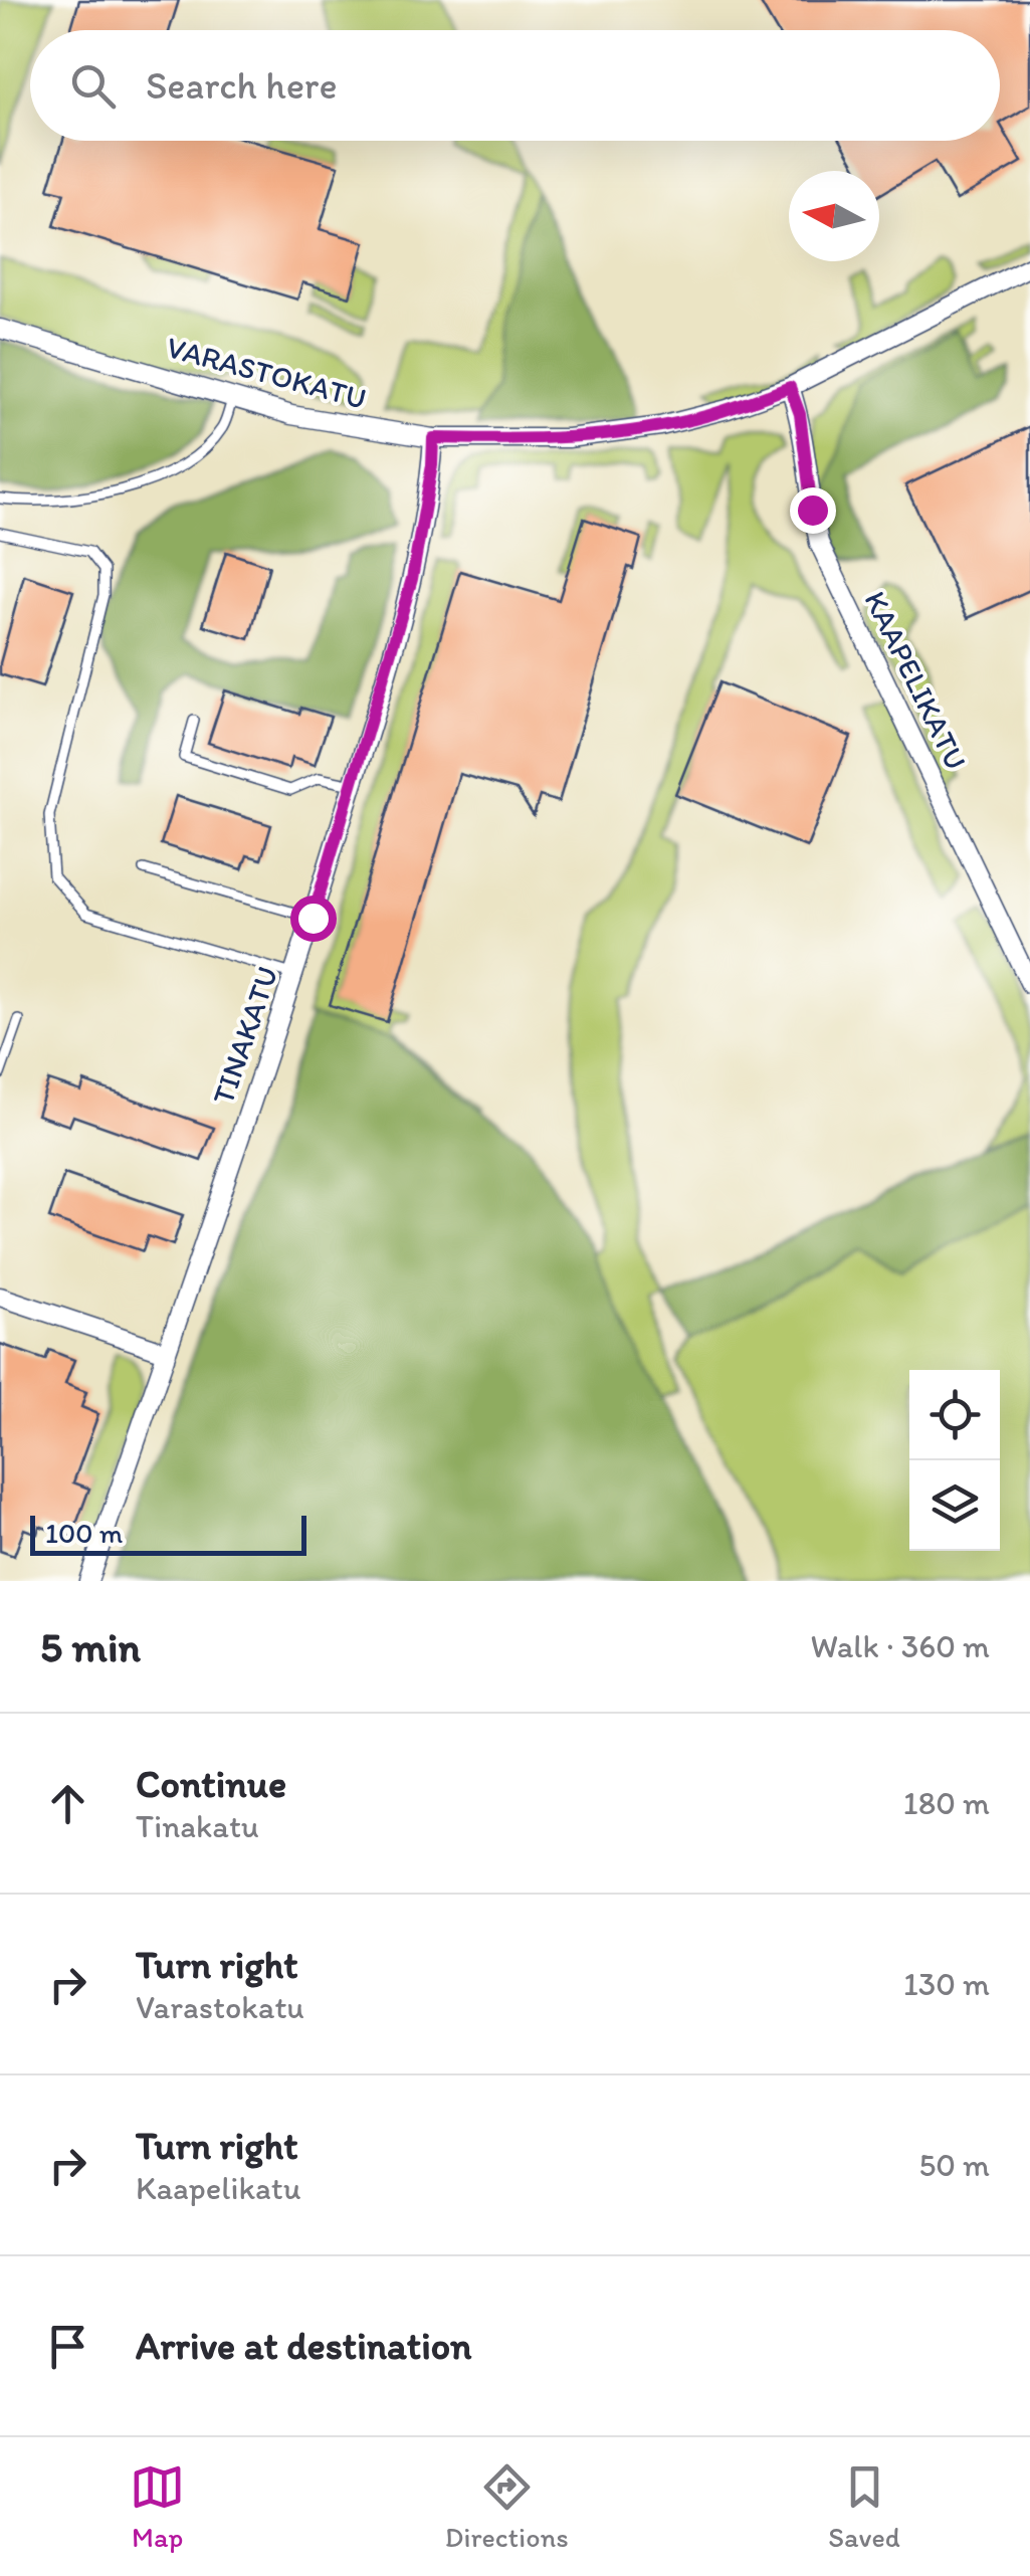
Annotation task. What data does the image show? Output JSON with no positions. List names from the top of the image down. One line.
{"streets":{"street":["VARASTOKATU","KAAPELIKATU","TINAKATU"]},"crossings":[["VARASTOKATU","KAAPELIKATU"],["VARASTOKATU","TINAKATU"]],"scale_bar":"100 m","north":"left","page":{"search":"Search here","scale":"100 m","heading":["5 min","Walk · 360 m"],"list":[["Continue","Tinakatu","180 m"],["Turn right","Varastokatu","130 m"],["Turn right","Kaapelikatu","50 m"],"Arrive at destination"],"nav":["Map","Directions","Saved"]}}
